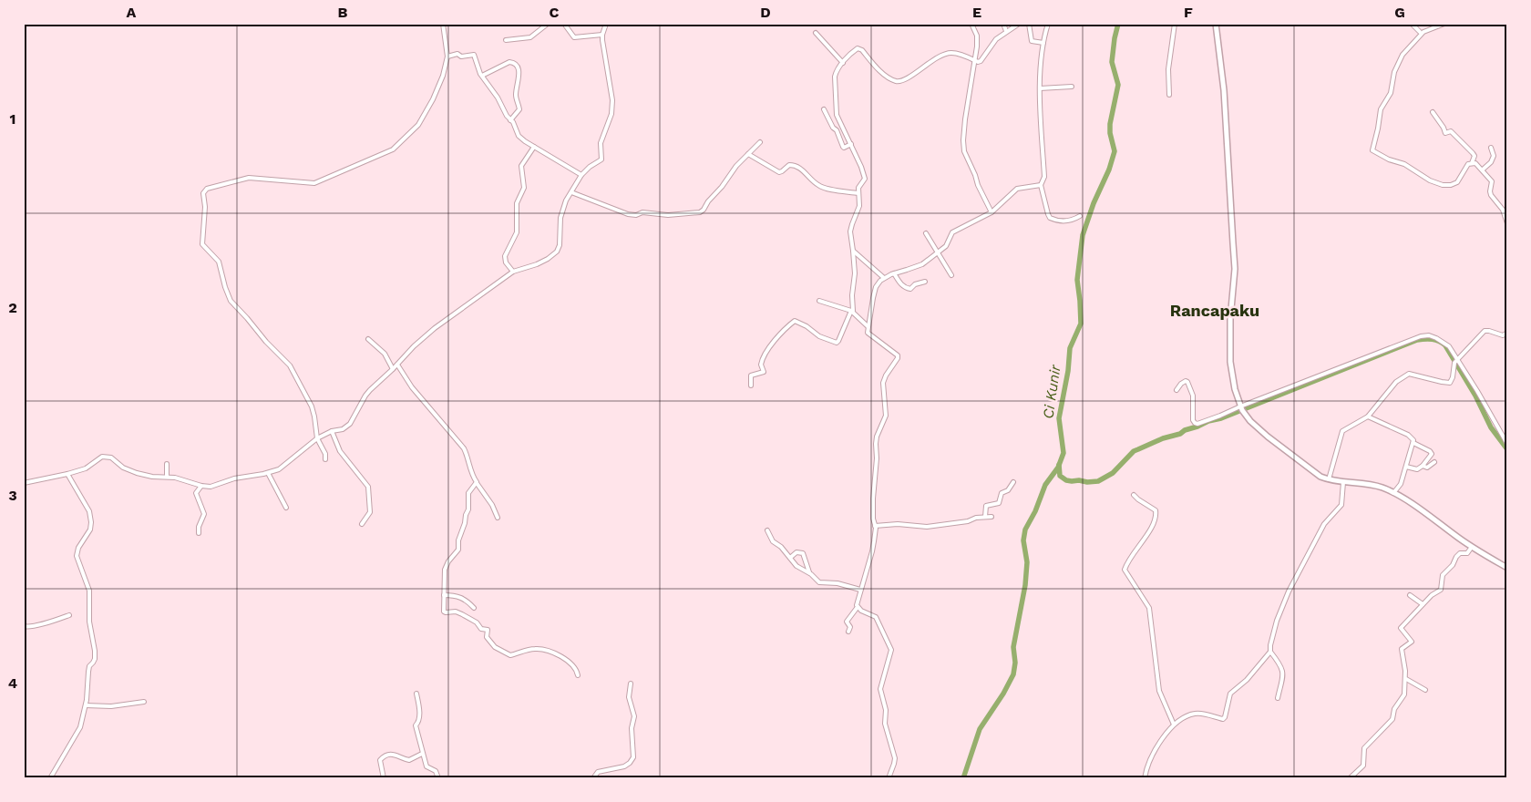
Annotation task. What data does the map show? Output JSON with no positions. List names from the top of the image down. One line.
{"districts":["Rancapaku"],"water":["Ci Kunir"],"grid":{"columns":["A","B","C","D","E","F","G"],"rows":["1","2","3","4"]}}
